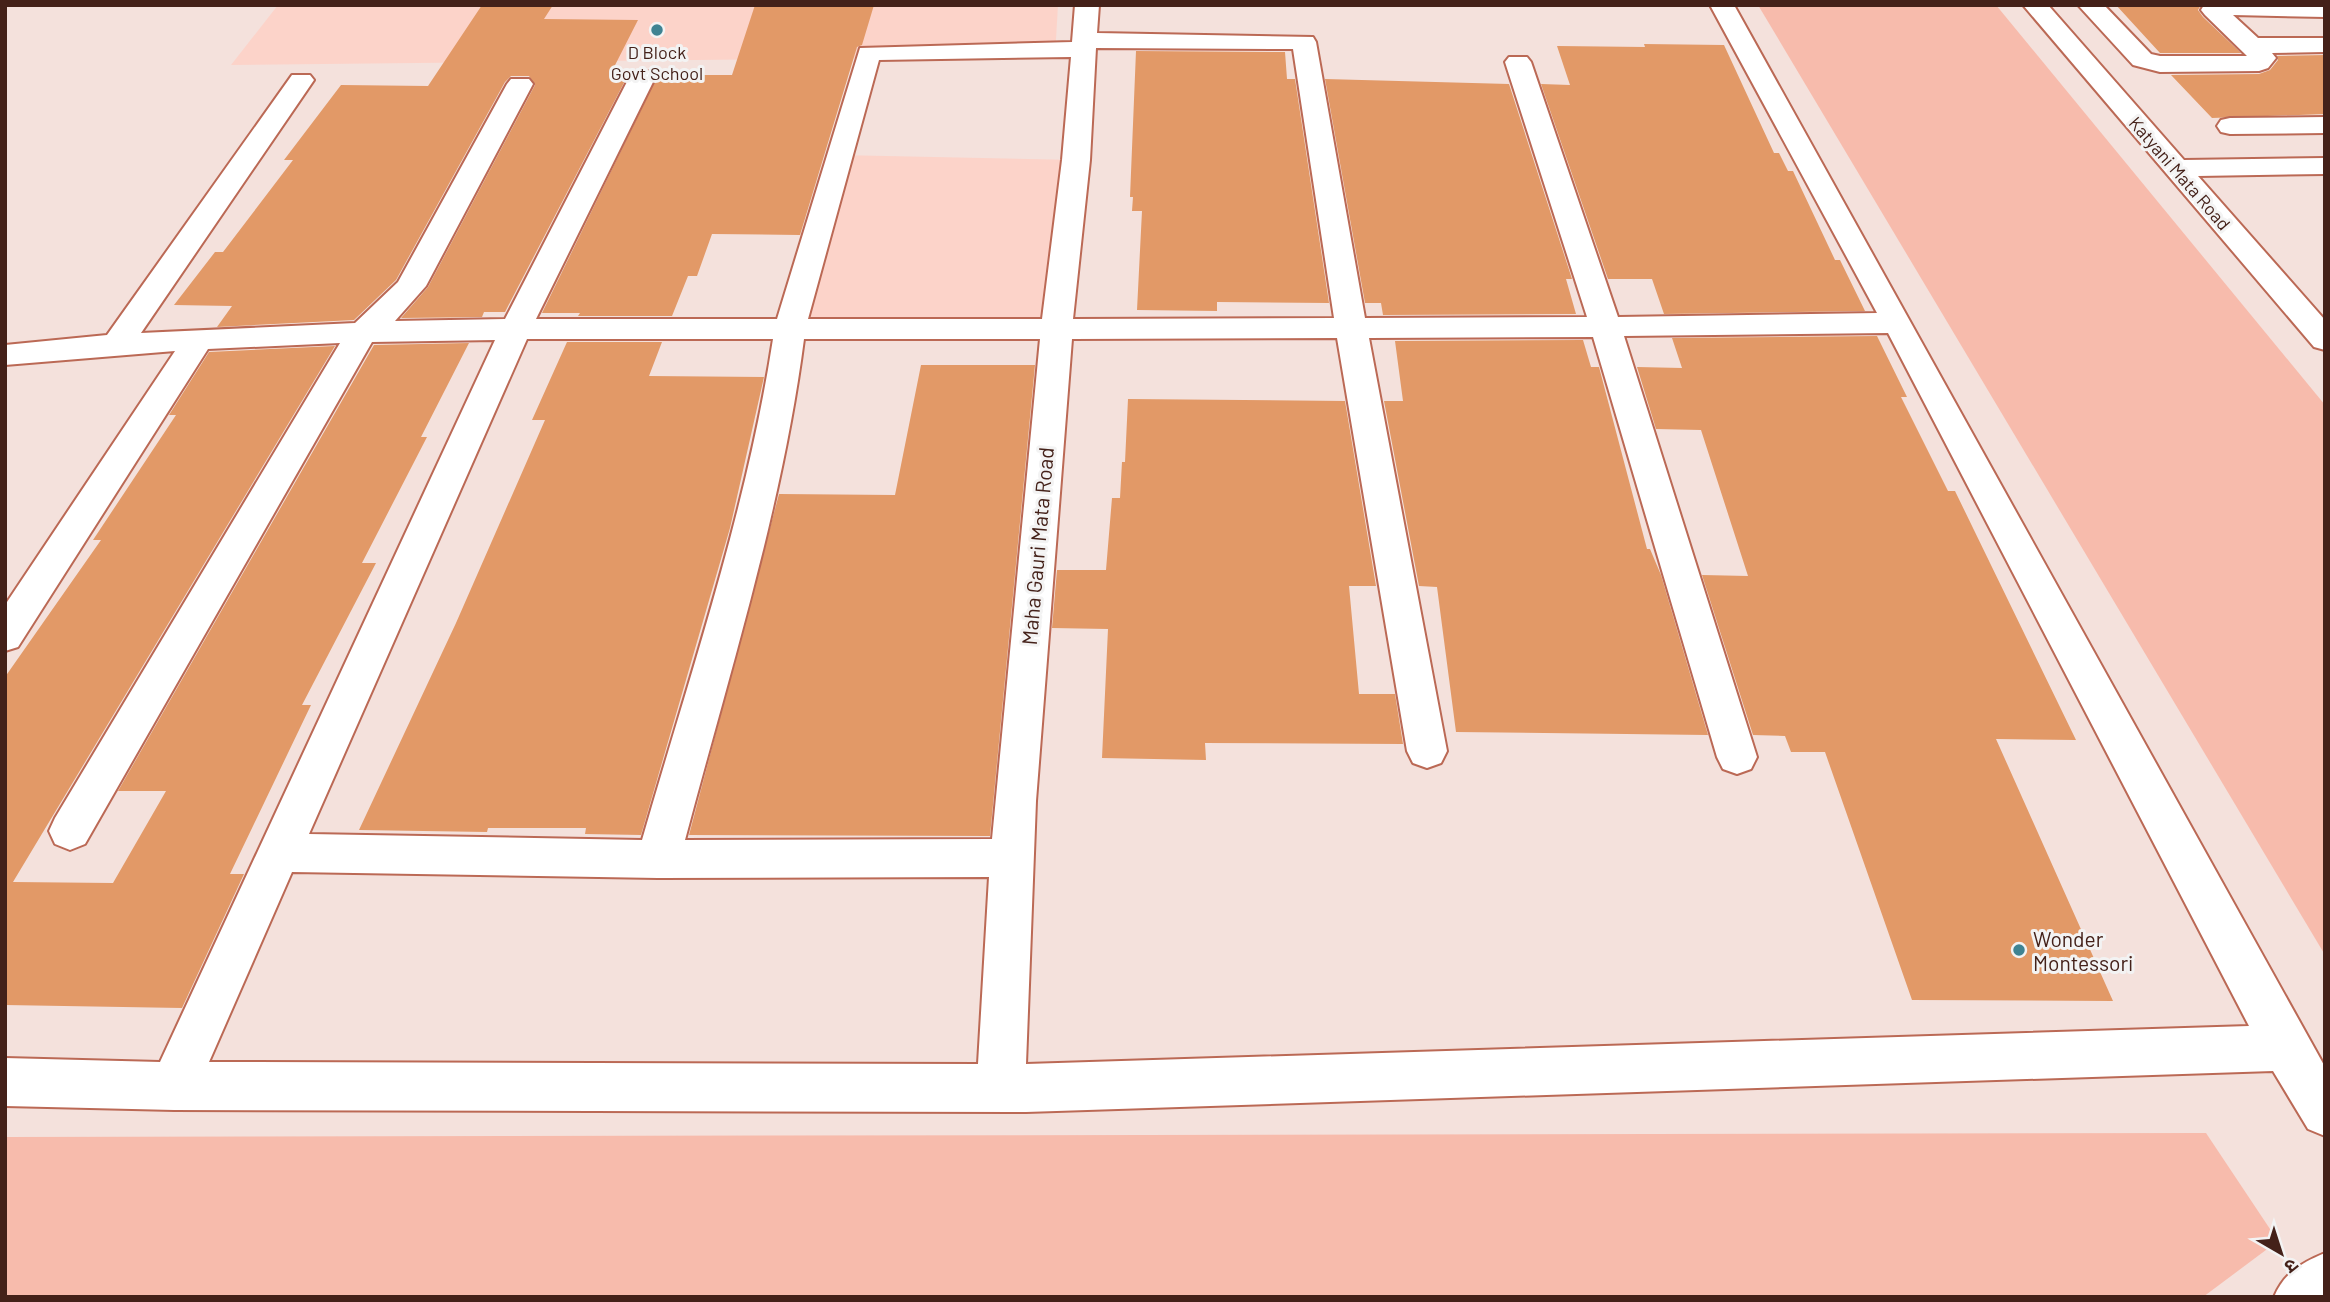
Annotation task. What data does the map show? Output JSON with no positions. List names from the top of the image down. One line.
{"streets":{"street":["Katyani Mata Road","Maha Gauri Mata Road"]},"places":["D Block Govt School","Wonder Montessori"],"north":"bottom right"}
